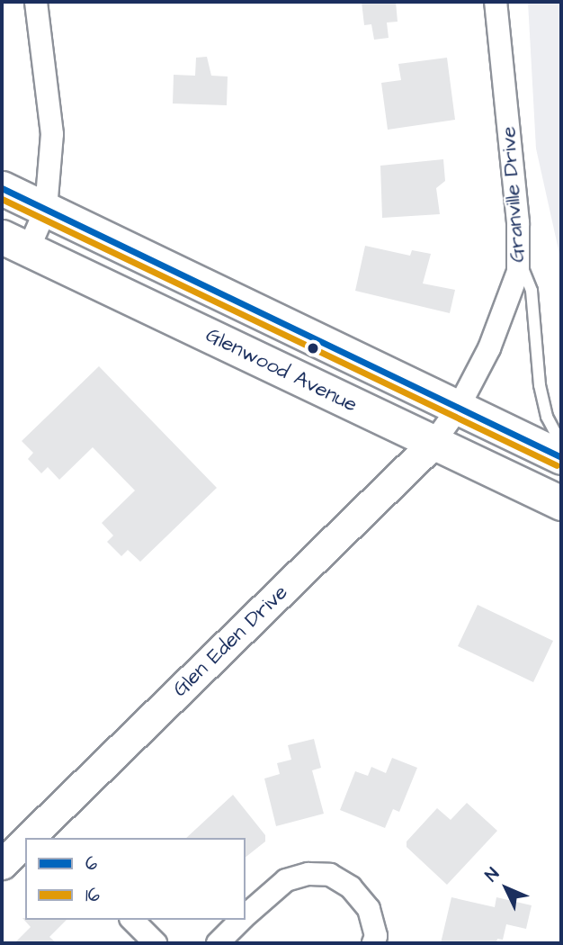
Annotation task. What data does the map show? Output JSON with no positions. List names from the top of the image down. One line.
{"streets":{"main road":["Glenwood Avenue","Glen Eden Drive"],"street":["Granville Drive"]},"crossings":[["Granville Drive","Glenwood Avenue"],["Granville Drive","Glen Eden Drive"],["Glenwood Avenue","Glen Eden Drive"]],"lines":["transit line 6","transit line 16"],"legend":["6","16"],"north":"top left"}
